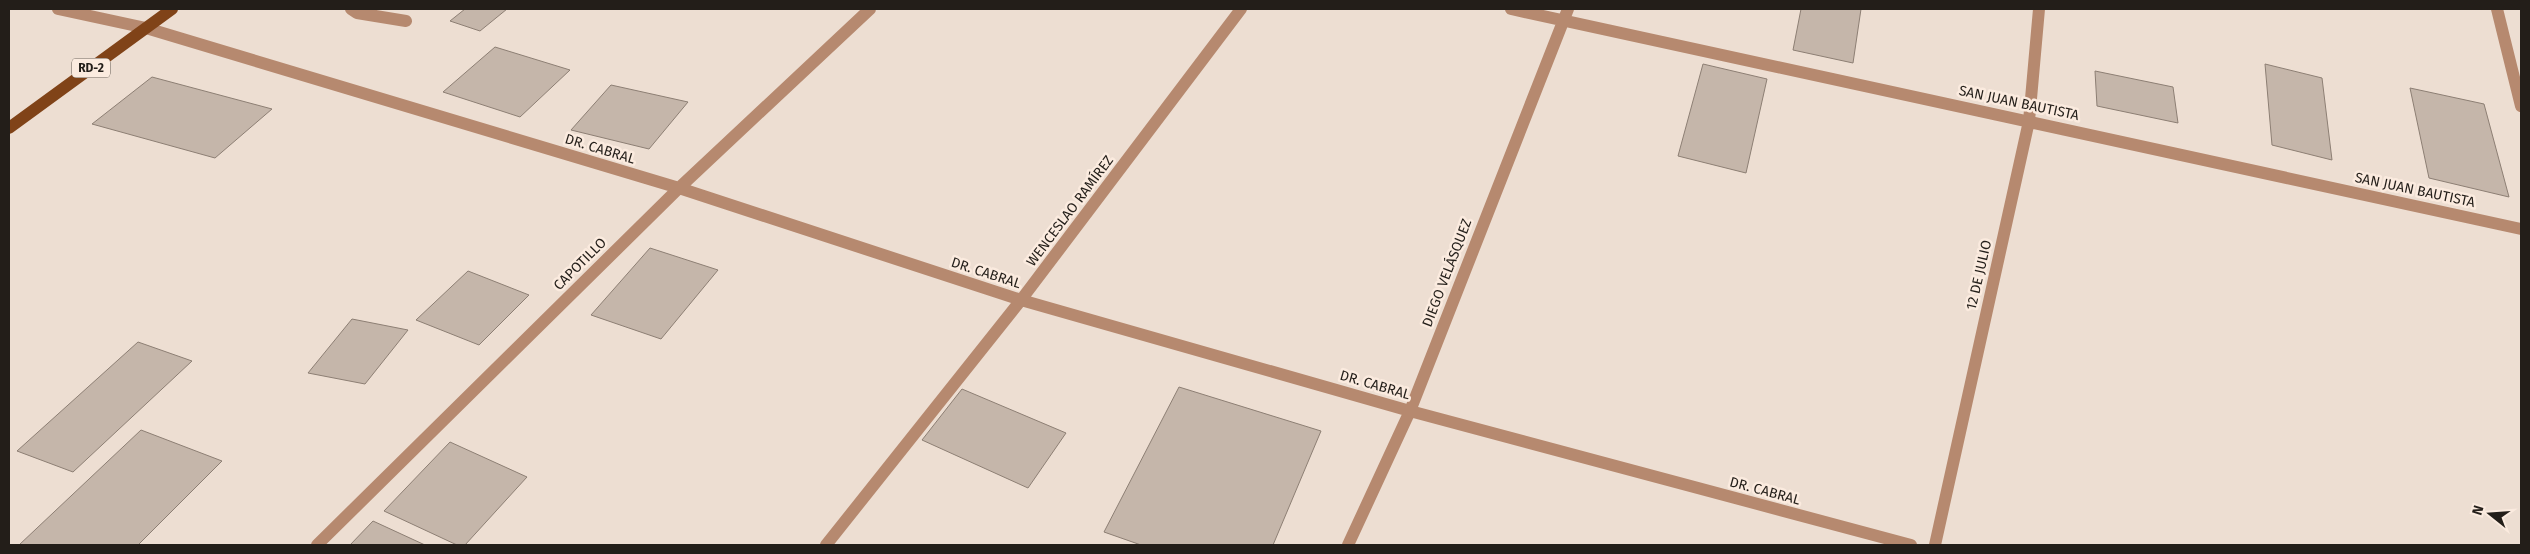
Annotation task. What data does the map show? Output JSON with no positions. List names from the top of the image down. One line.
{"streets":{"main road":["RD-2"],"street":["SAN JUAN BAUTISTA","DR. CABRAL","WENCESLAO RAMÍREZ","CAPOTILLO","DIEGO VELÁSQUEZ","12 DE JULIO"]},"crossings":[["RD-2","DR. CABRAL"],["SAN JUAN BAUTISTA","DIEGO VELÁSQUEZ"],["SAN JUAN BAUTISTA","12 DE JULIO"],["DR. CABRAL","WENCESLAO RAMÍREZ"],["DR. CABRAL","CAPOTILLO"],["DR. CABRAL","DIEGO VELÁSQUEZ"]],"north":"left"}
